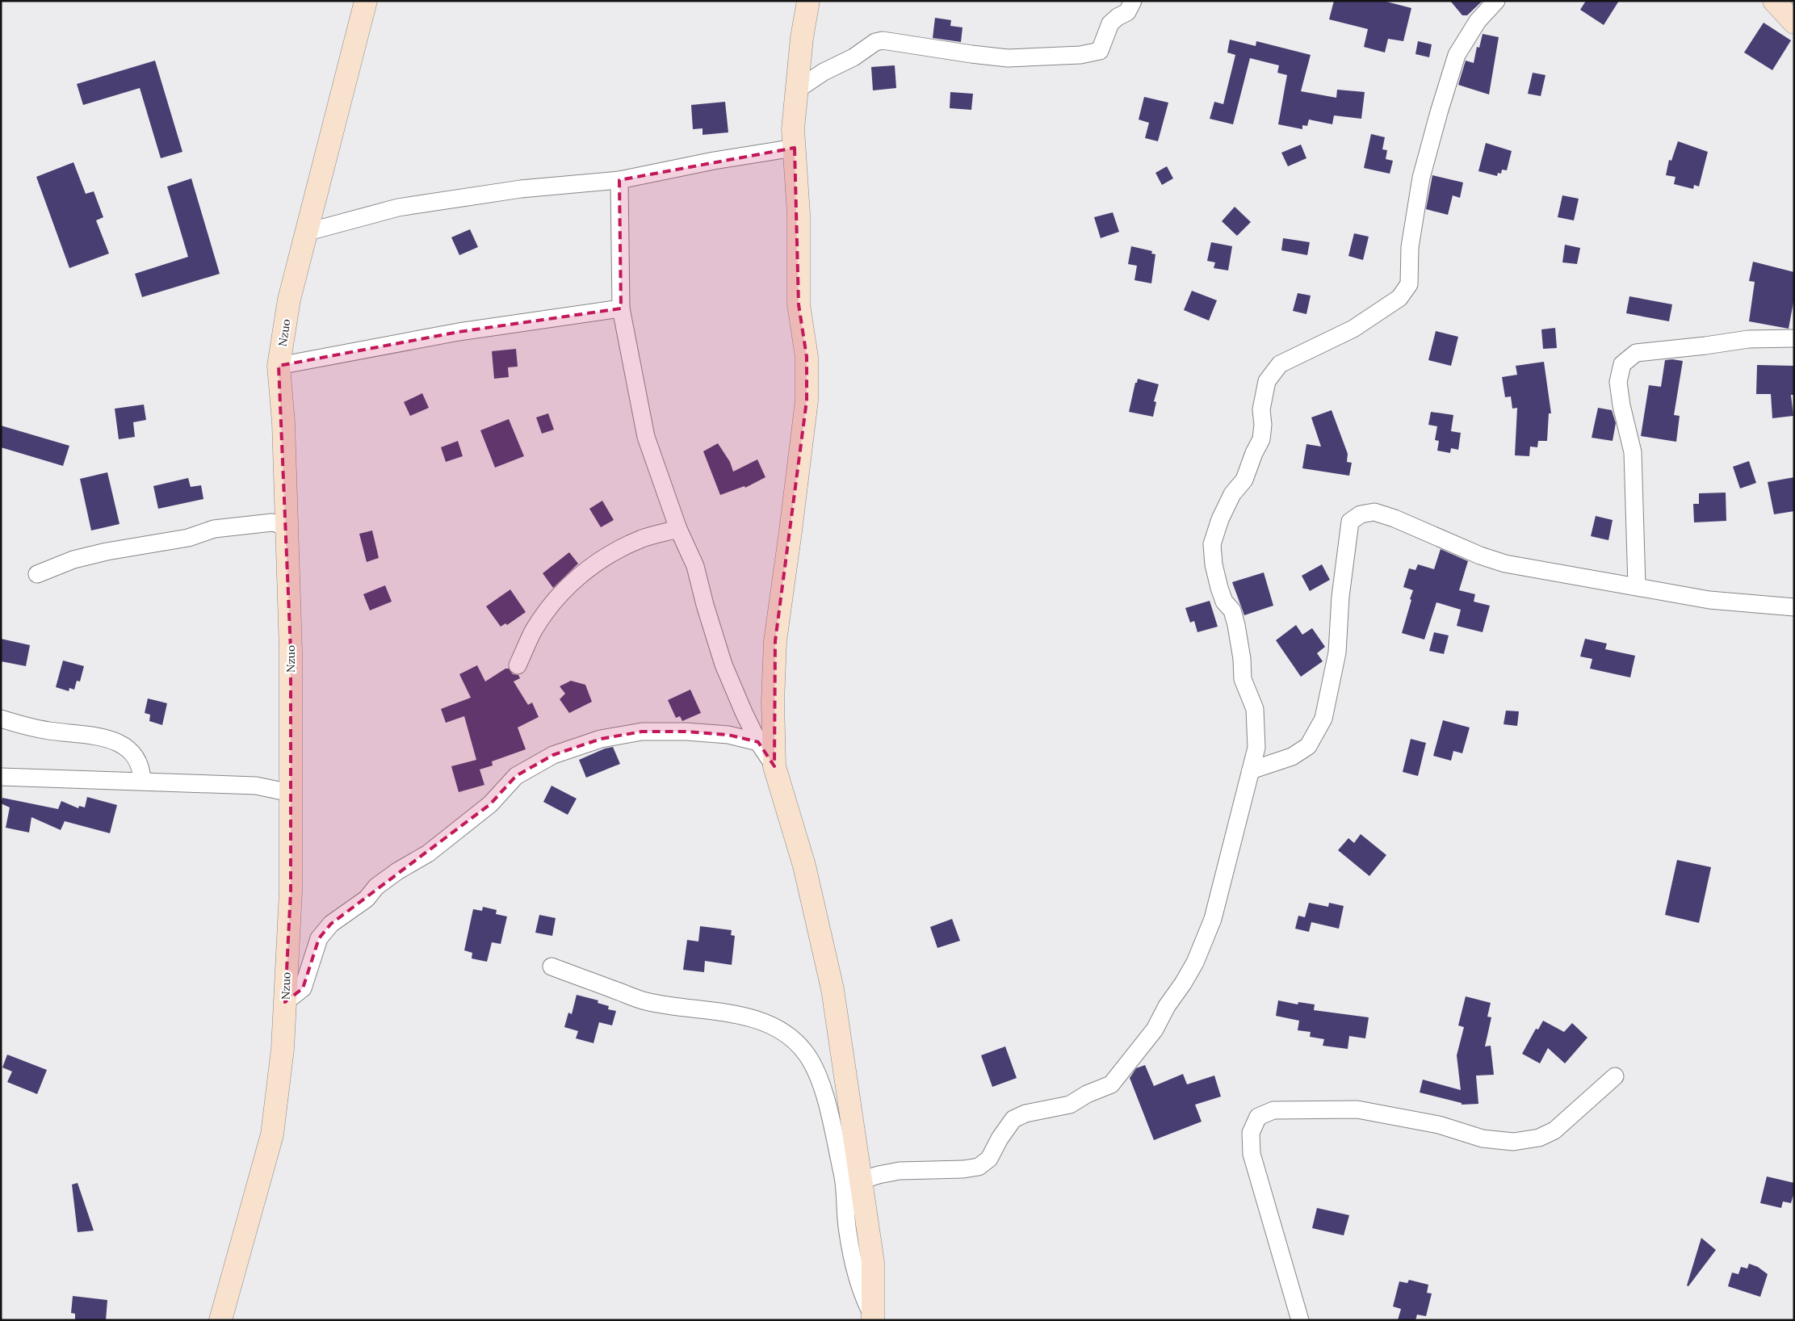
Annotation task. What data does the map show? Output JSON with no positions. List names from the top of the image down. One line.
{"streets":{"street":["Nzuo"]}}
